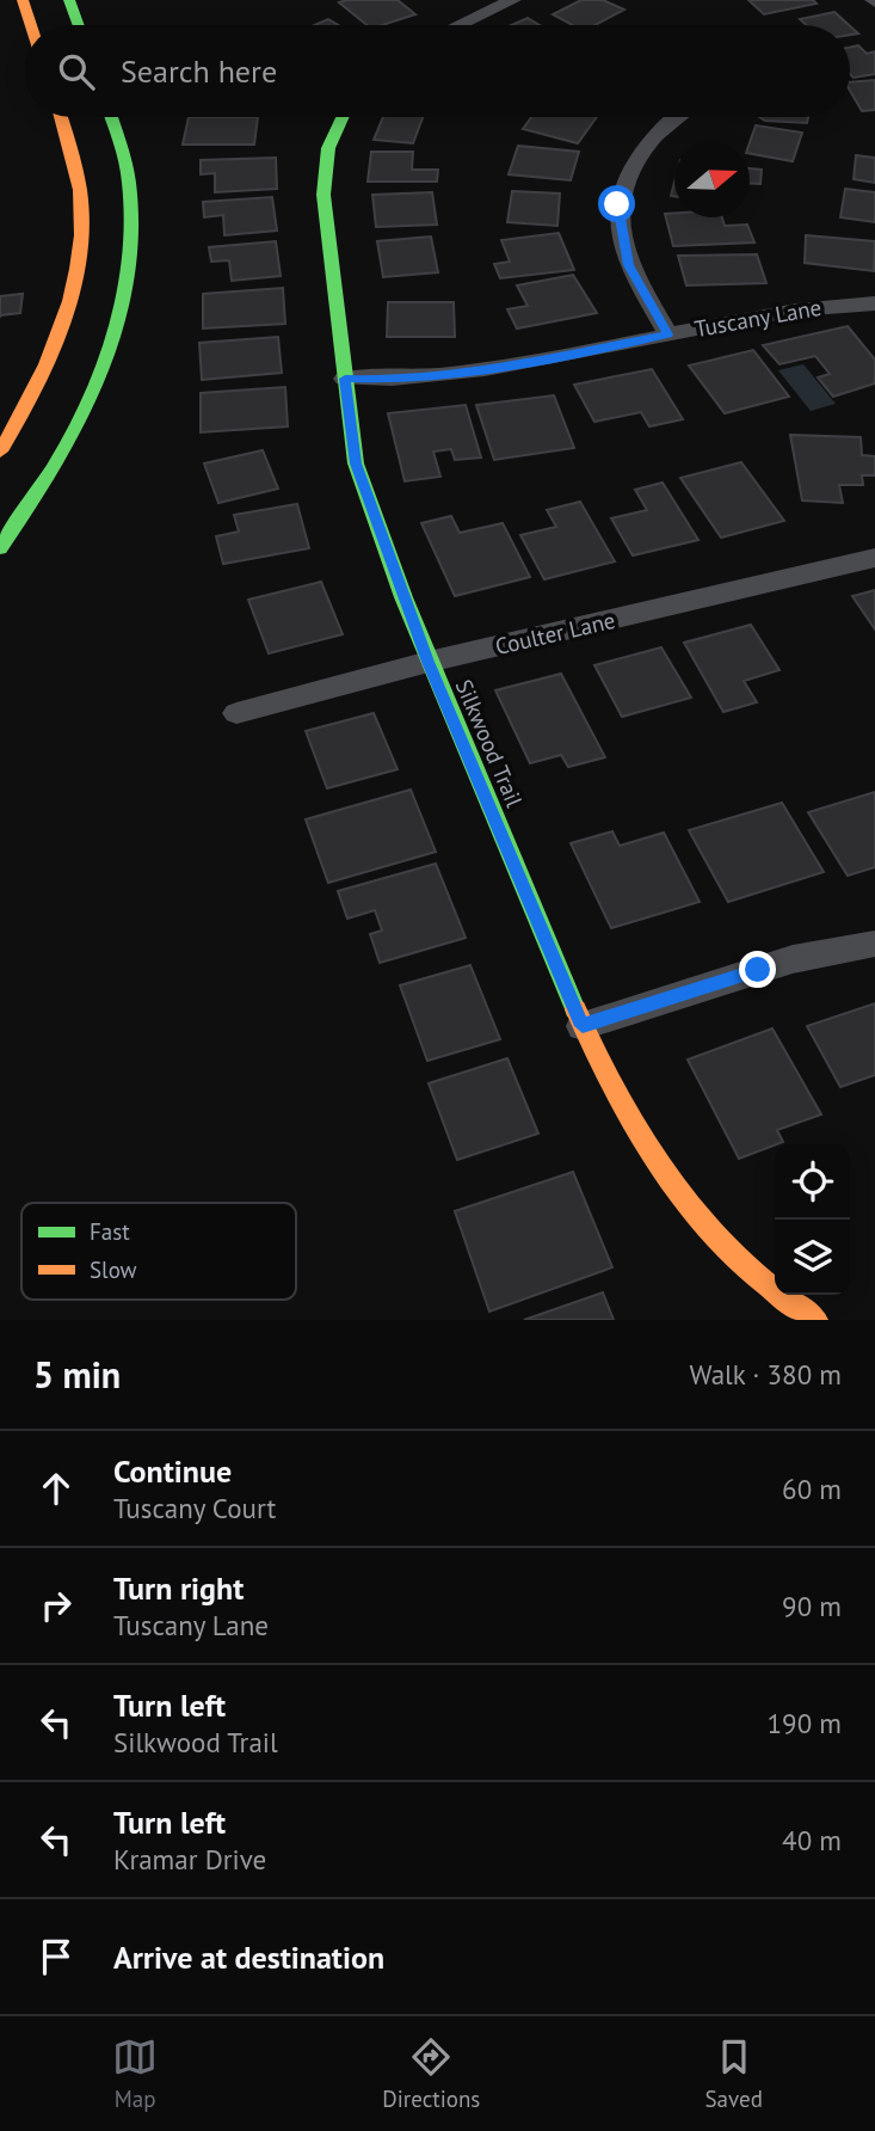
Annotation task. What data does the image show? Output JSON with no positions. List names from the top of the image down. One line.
{"streets":{"main road":["Silkwood Trail"],"street":["Tuscany Lane","Coulter Lane"]},"crossings":[["Tuscany Lane","Silkwood Trail"],["Coulter Lane","Silkwood Trail"]],"legend":["Fast","Slow"],"north":"right","page":{"search":"Search here","heading":["5 min","Walk · 380 m"],"list":[["Continue","Tuscany Court","60 m"],["Turn right","Tuscany Lane","90 m"],["Turn left","Silkwood Trail","190 m"],["Turn left","Kramar Drive","40 m"],"Arrive at destination"],"nav":["Map","Directions","Saved"]}}
